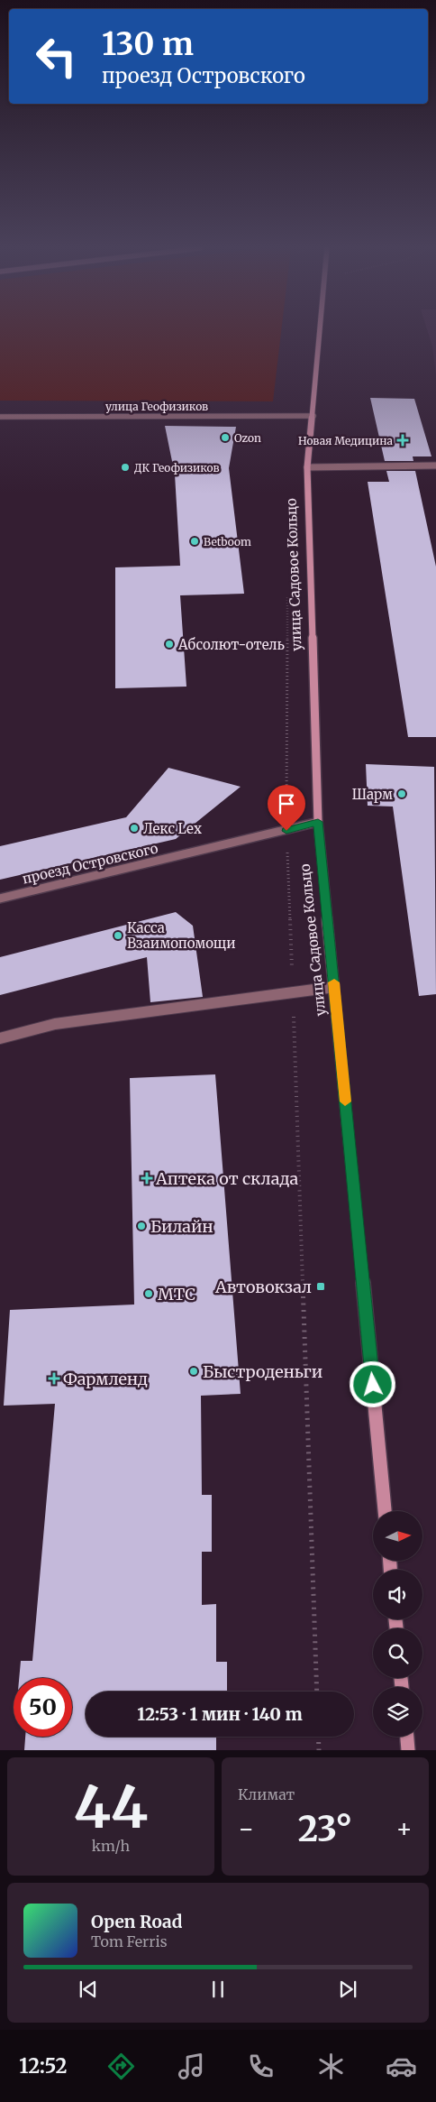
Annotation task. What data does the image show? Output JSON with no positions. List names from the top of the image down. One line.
{"streets":{"main road":["улица Садовое Кольцо"],"street":["улица Геофизиков","проезд Островского"]},"crossings":[["улица Геофизиков","улица Садовое Кольцо"],["улица Садовое Кольцо","проезд Островского"]],"places":{"other":["Ozon","ДК Геофизиков","Betboom","Абсолют-отель","Шарм","Лекс Lex","Касса Взаимопомощи","Билайн","МТС","Быстроденьги"],"health":["Новая Медицина","Аптека от склада","Фармленд"],"transit":["Автовокзал"]},"north":"right","page":{"turn":["130 m","проезд Островского"],"limit":"50","trip":"12:53 · 1 мин · 140 m","tile":[["44","km/h"],"Климат"],"heat":["−","23°","+"],"song":["Open Road","Tom Ferris"],"tabs":"12:52"}}
